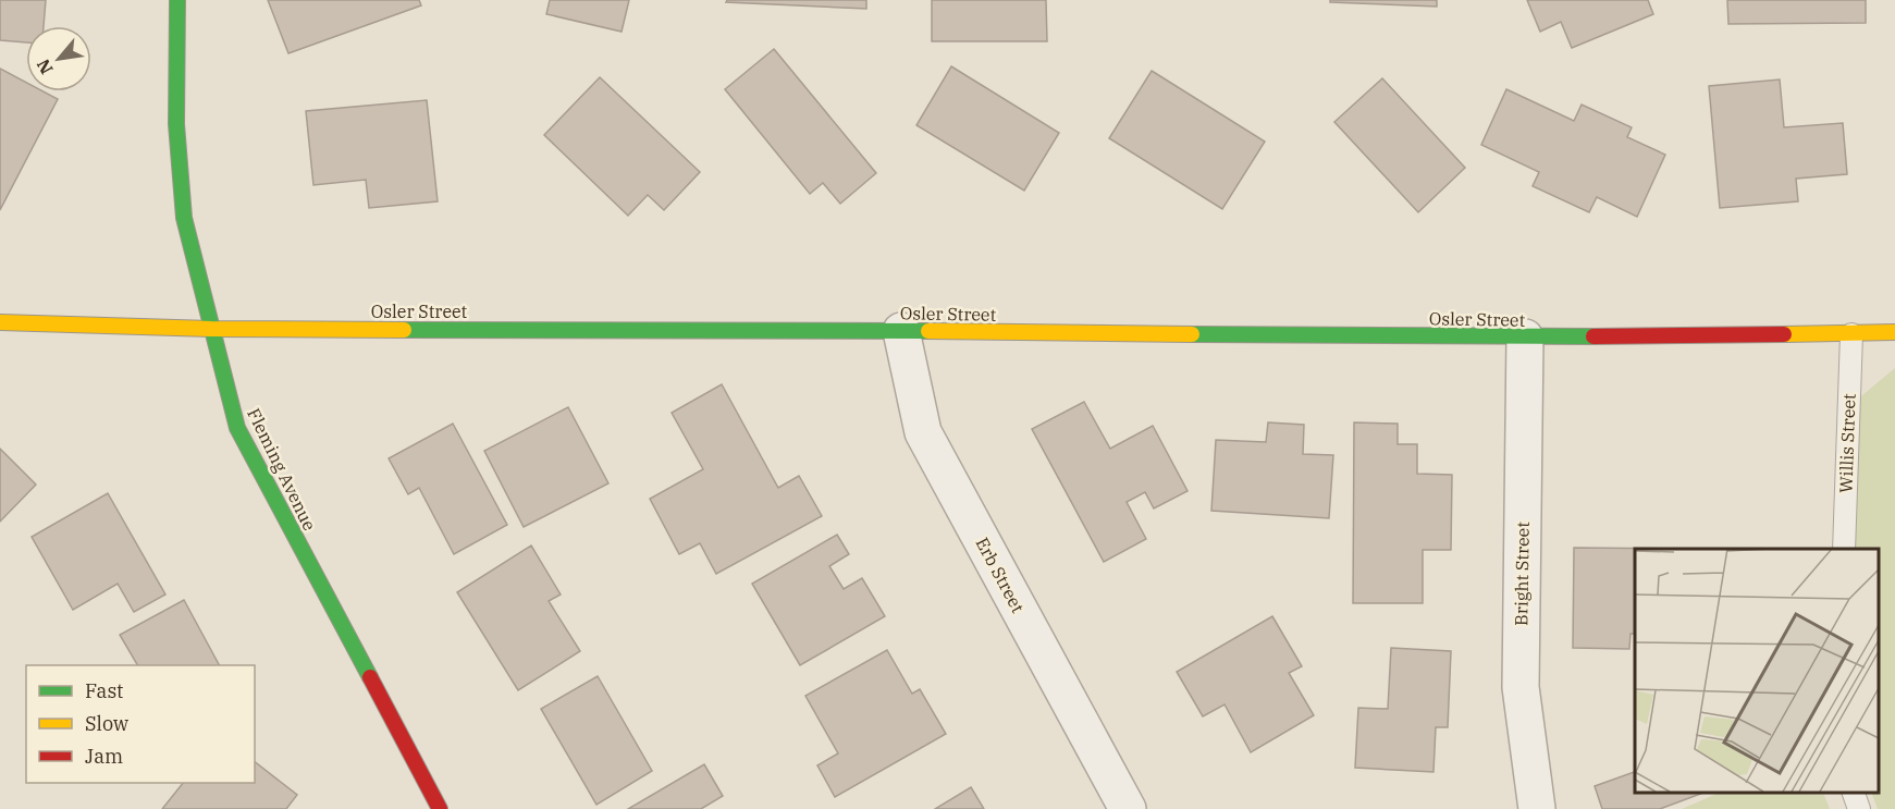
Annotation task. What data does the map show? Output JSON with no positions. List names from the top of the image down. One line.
{"streets":{"street":["Osler Street","Fleming Avenue","Bright Street","Erb Street"],"lane":["Willis Street"]},"crossings":[["Osler Street","Willis Street"],["Osler Street","Fleming Avenue"],["Osler Street","Bright Street"],["Osler Street","Erb Street"]],"legend":["Fast","Slow","Jam"],"north":"bottom left"}
